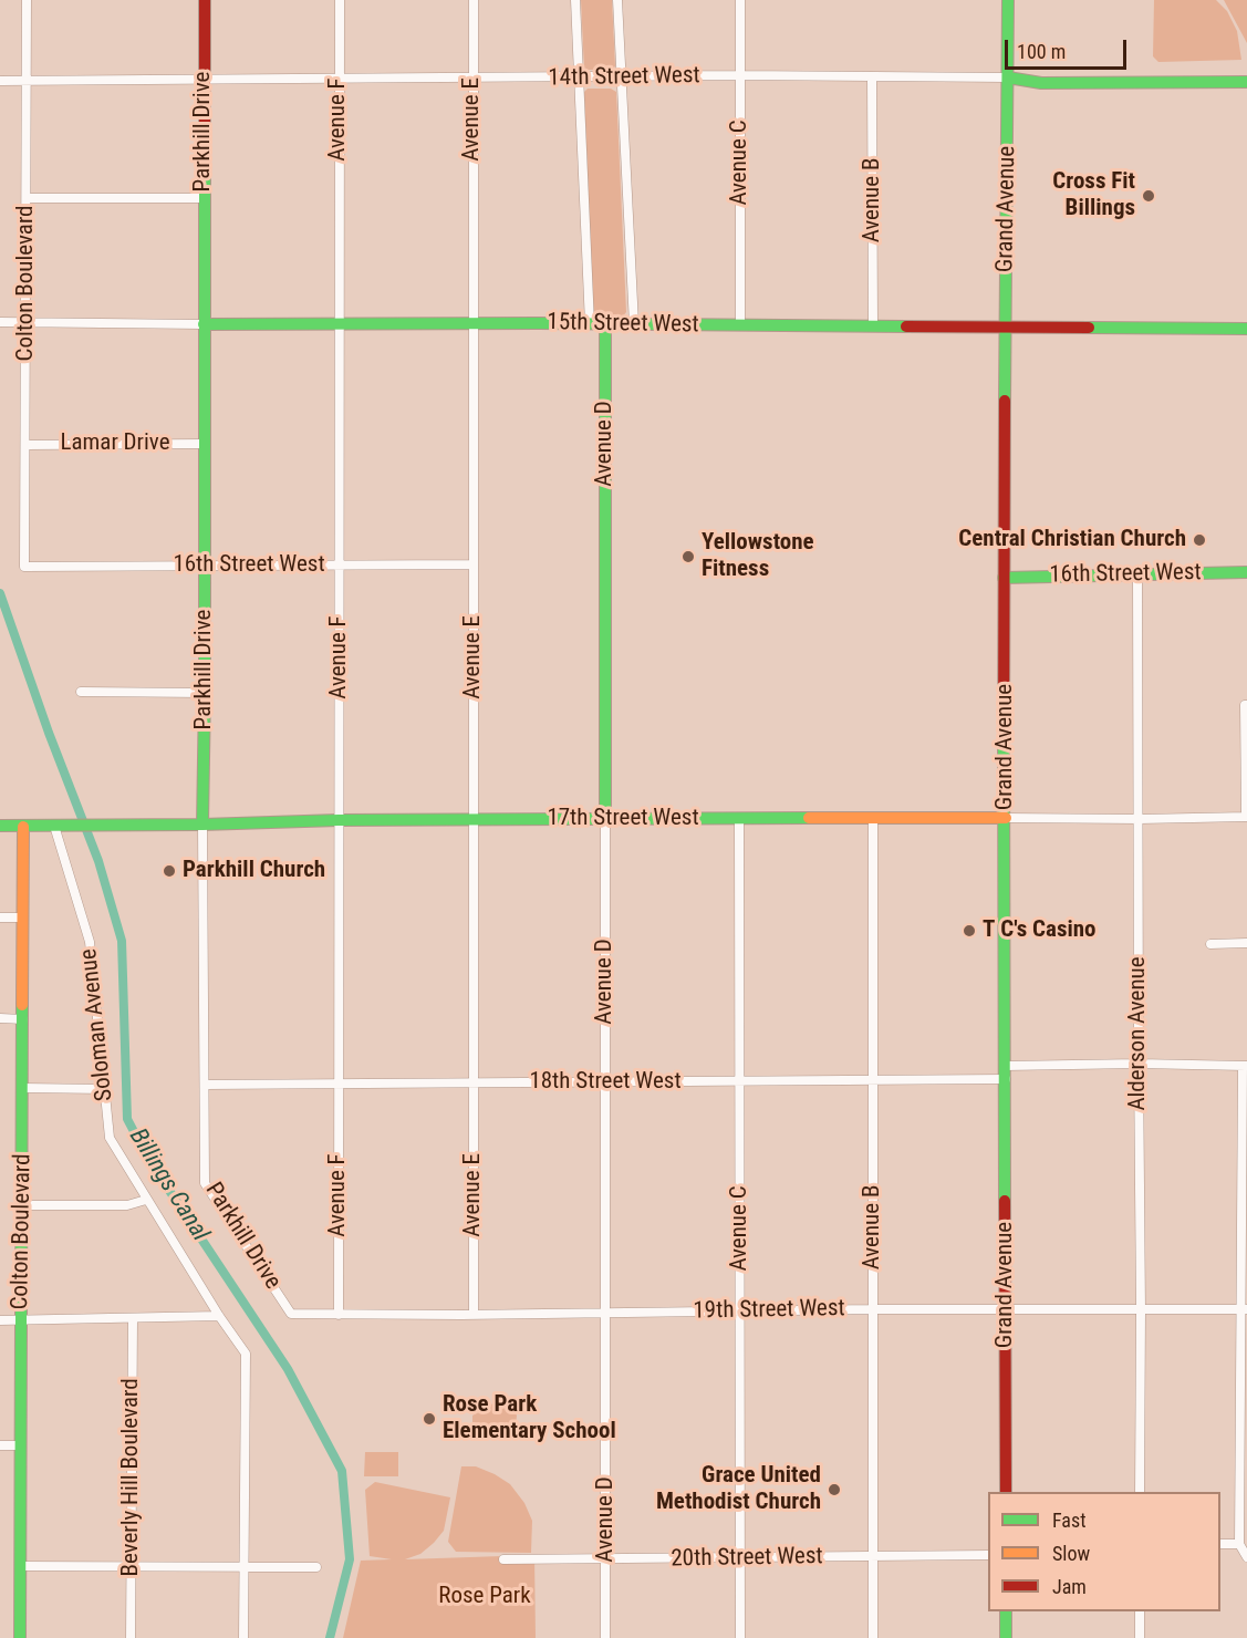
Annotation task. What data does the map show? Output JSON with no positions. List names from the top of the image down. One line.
{"streets":{"street":["14th Street West","Avenue F","Avenue E","Parkhill Drive","Avenue C","Avenue B","Grand Avenue","Colton Boulevard","15th Street West","Lamar Drive","Avenue D","16th Street West","17th Street West","Soloman Avenue","Alderson Avenue","18th Street West","19th Street West","Beverly Hill Boulevard","20th Street West"]},"crossings":[["14th Street West","Avenue F"],["14th Street West","Avenue E"],["14th Street West","Parkhill Drive"],["14th Street West","Avenue C"],["14th Street West","Avenue B"],["14th Street West","Grand Avenue"],["14th Street West","Colton Boulevard"],["Avenue F","15th Street West"],["Avenue F","16th Street West"],["Avenue F","17th Street West"],["Avenue F","18th Street West"],["Avenue F","19th Street West"],["Avenue E","15th Street West"],["Avenue E","16th Street West"],["Avenue E","17th Street West"],["Avenue E","18th Street West"],["Avenue E","19th Street West"],["Parkhill Drive","15th Street West"],["Parkhill Drive","Lamar Drive"],["Parkhill Drive","16th Street West"],["Parkhill Drive","17th Street West"],["Parkhill Drive","18th Street West"],["Parkhill Drive","19th Street West"],["Avenue C","15th Street West"],["Avenue C","17th Street West"],["Avenue C","18th Street West"],["Avenue C","19th Street West"],["Avenue C","20th Street West"],["Avenue B","15th Street West"],["Avenue B","17th Street West"],["Avenue B","18th Street West"],["Avenue B","19th Street West"],["Avenue B","20th Street West"],["Grand Avenue","15th Street West"],["Grand Avenue","16th Street West"],["Grand Avenue","17th Street West"],["Grand Avenue","18th Street West"],["Grand Avenue","19th Street West"],["Colton Boulevard","15th Street West"],["Colton Boulevard","Lamar Drive"],["Colton Boulevard","16th Street West"],["Colton Boulevard","17th Street West"],["15th Street West","Avenue D"],["Avenue D","17th Street West"],["Avenue D","18th Street West"],["Avenue D","19th Street West"],["Avenue D","20th Street West"],["16th Street West","Alderson Avenue"],["17th Street West","Soloman Avenue"],["17th Street West","Alderson Avenue"],["Alderson Avenue","18th Street West"],["Alderson Avenue","19th Street West"]],"water":["Billings Canal"],"parks":["Rose Park"],"places":["Cross Fit Billings","Central Christian Church","Yellowstone Fitness","Parkhill Church","T C's Casino","Rose Park Elementary School","Grace United Methodist Church"],"legend":["Fast","Slow","Jam"],"scale_bar":"100 m"}
